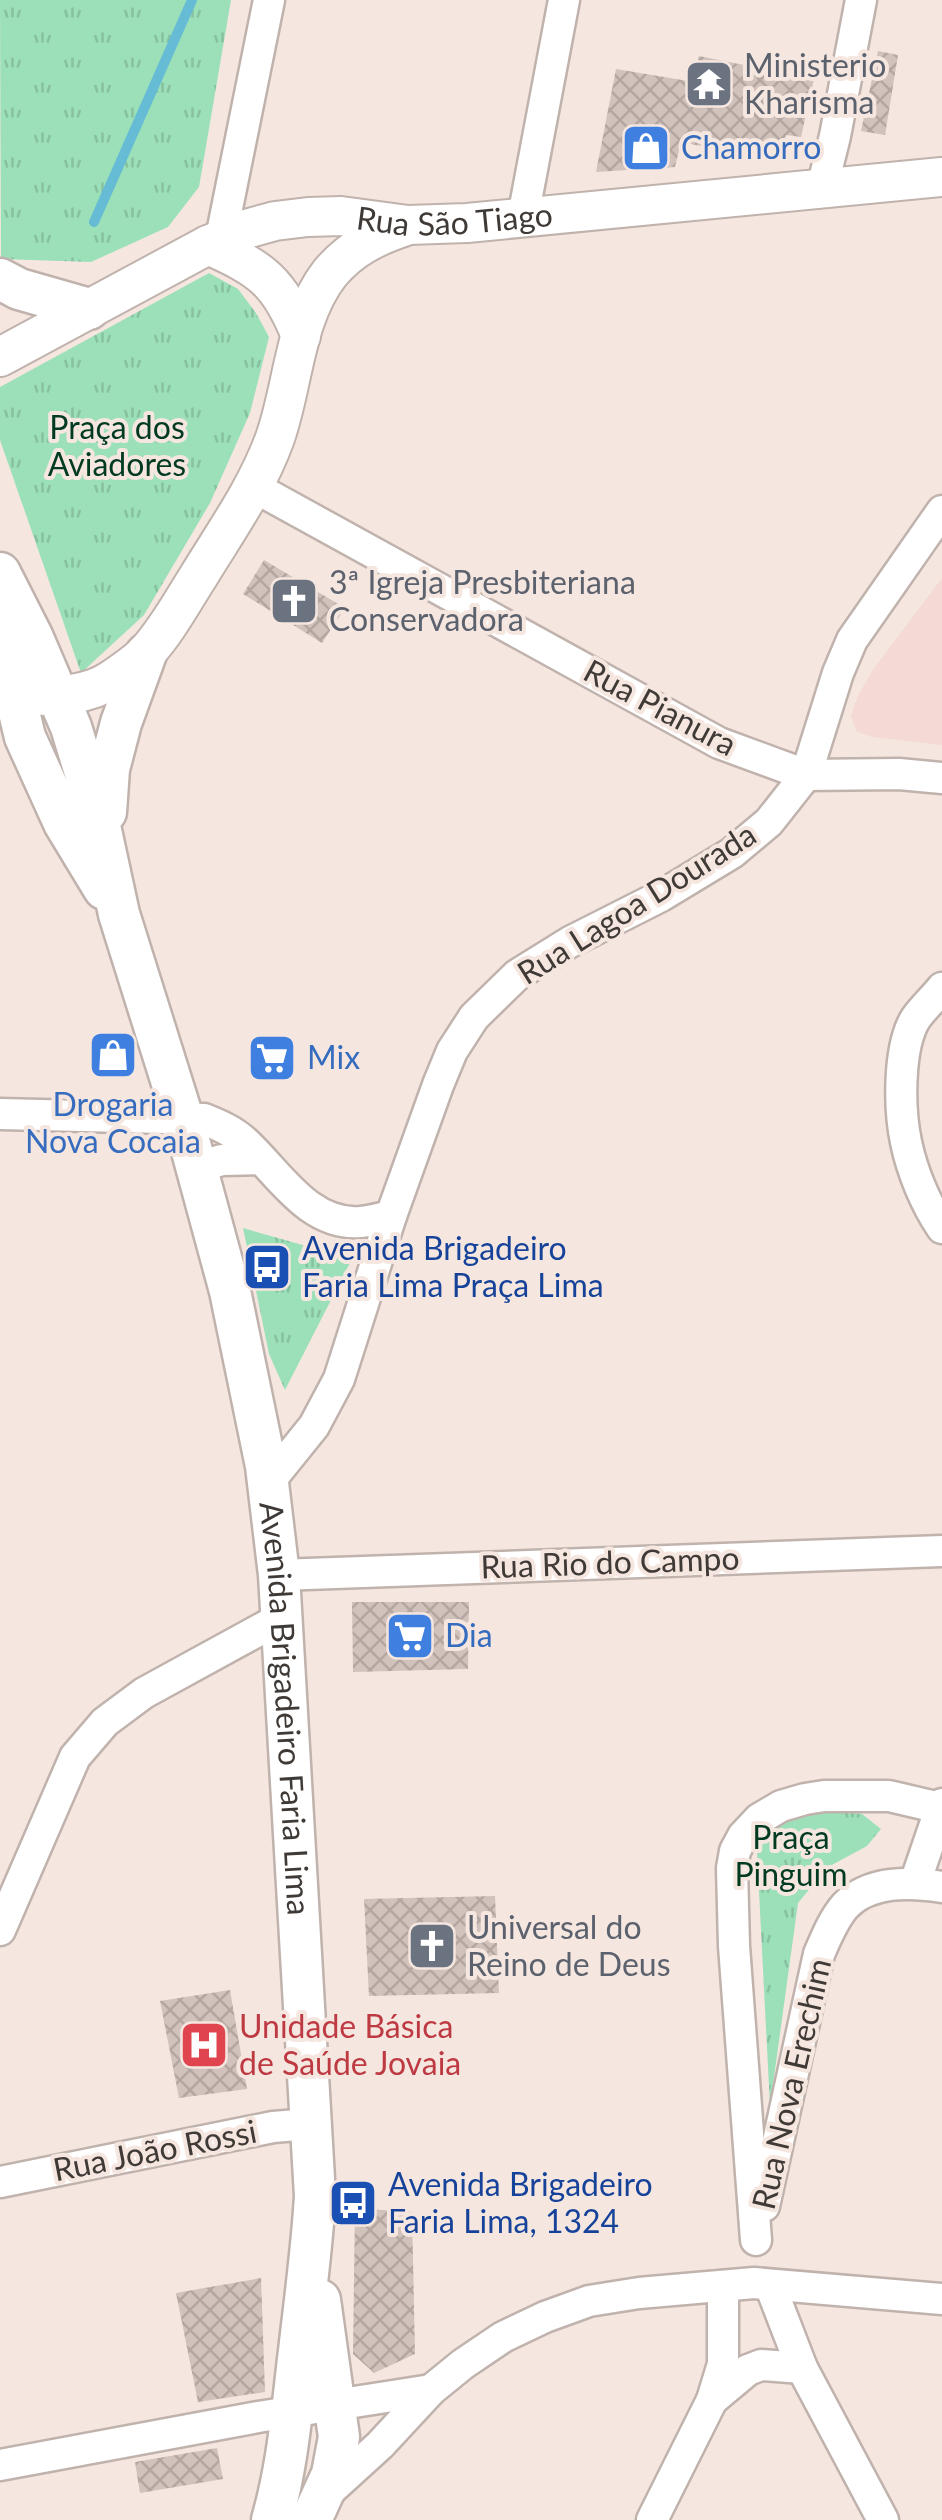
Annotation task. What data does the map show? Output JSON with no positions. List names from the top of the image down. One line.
{"streets":{"main road":["Avenida Brigadeiro Faria Lima"],"street":["Rua São Tiago","Rua Pianura","Rua Lagoa Dourada","Rua Rio do Campo","Rua Nova Erechim","Rua João Rossi"]},"crossings":[["Rua Pianura","Rua Lagoa Dourada"],["Rua Lagoa Dourada","Avenida Brigadeiro Faria Lima"],["Rua Rio do Campo","Avenida Brigadeiro Faria Lima"],["Avenida Brigadeiro Faria Lima","Rua João Rossi"]],"parks":["Praça dos Aviadores","Praça Pinguim"],"places":{"temple":["Ministerio Kharisma"],"shop":["Chamorro","Drogaria Nova Cocaia"],"church":["3ª Igreja Presbiteriana Conservadora","Universal do Reino de Deus"],"supermarket":["Mix","Dia"],"bus stop":["Avenida Brigadeiro Faria Lima Praça Lima","Avenida Brigadeiro Faria Lima, 1324"],"hospital":["Unidade Básica de Saúde Jovaia"]}}
